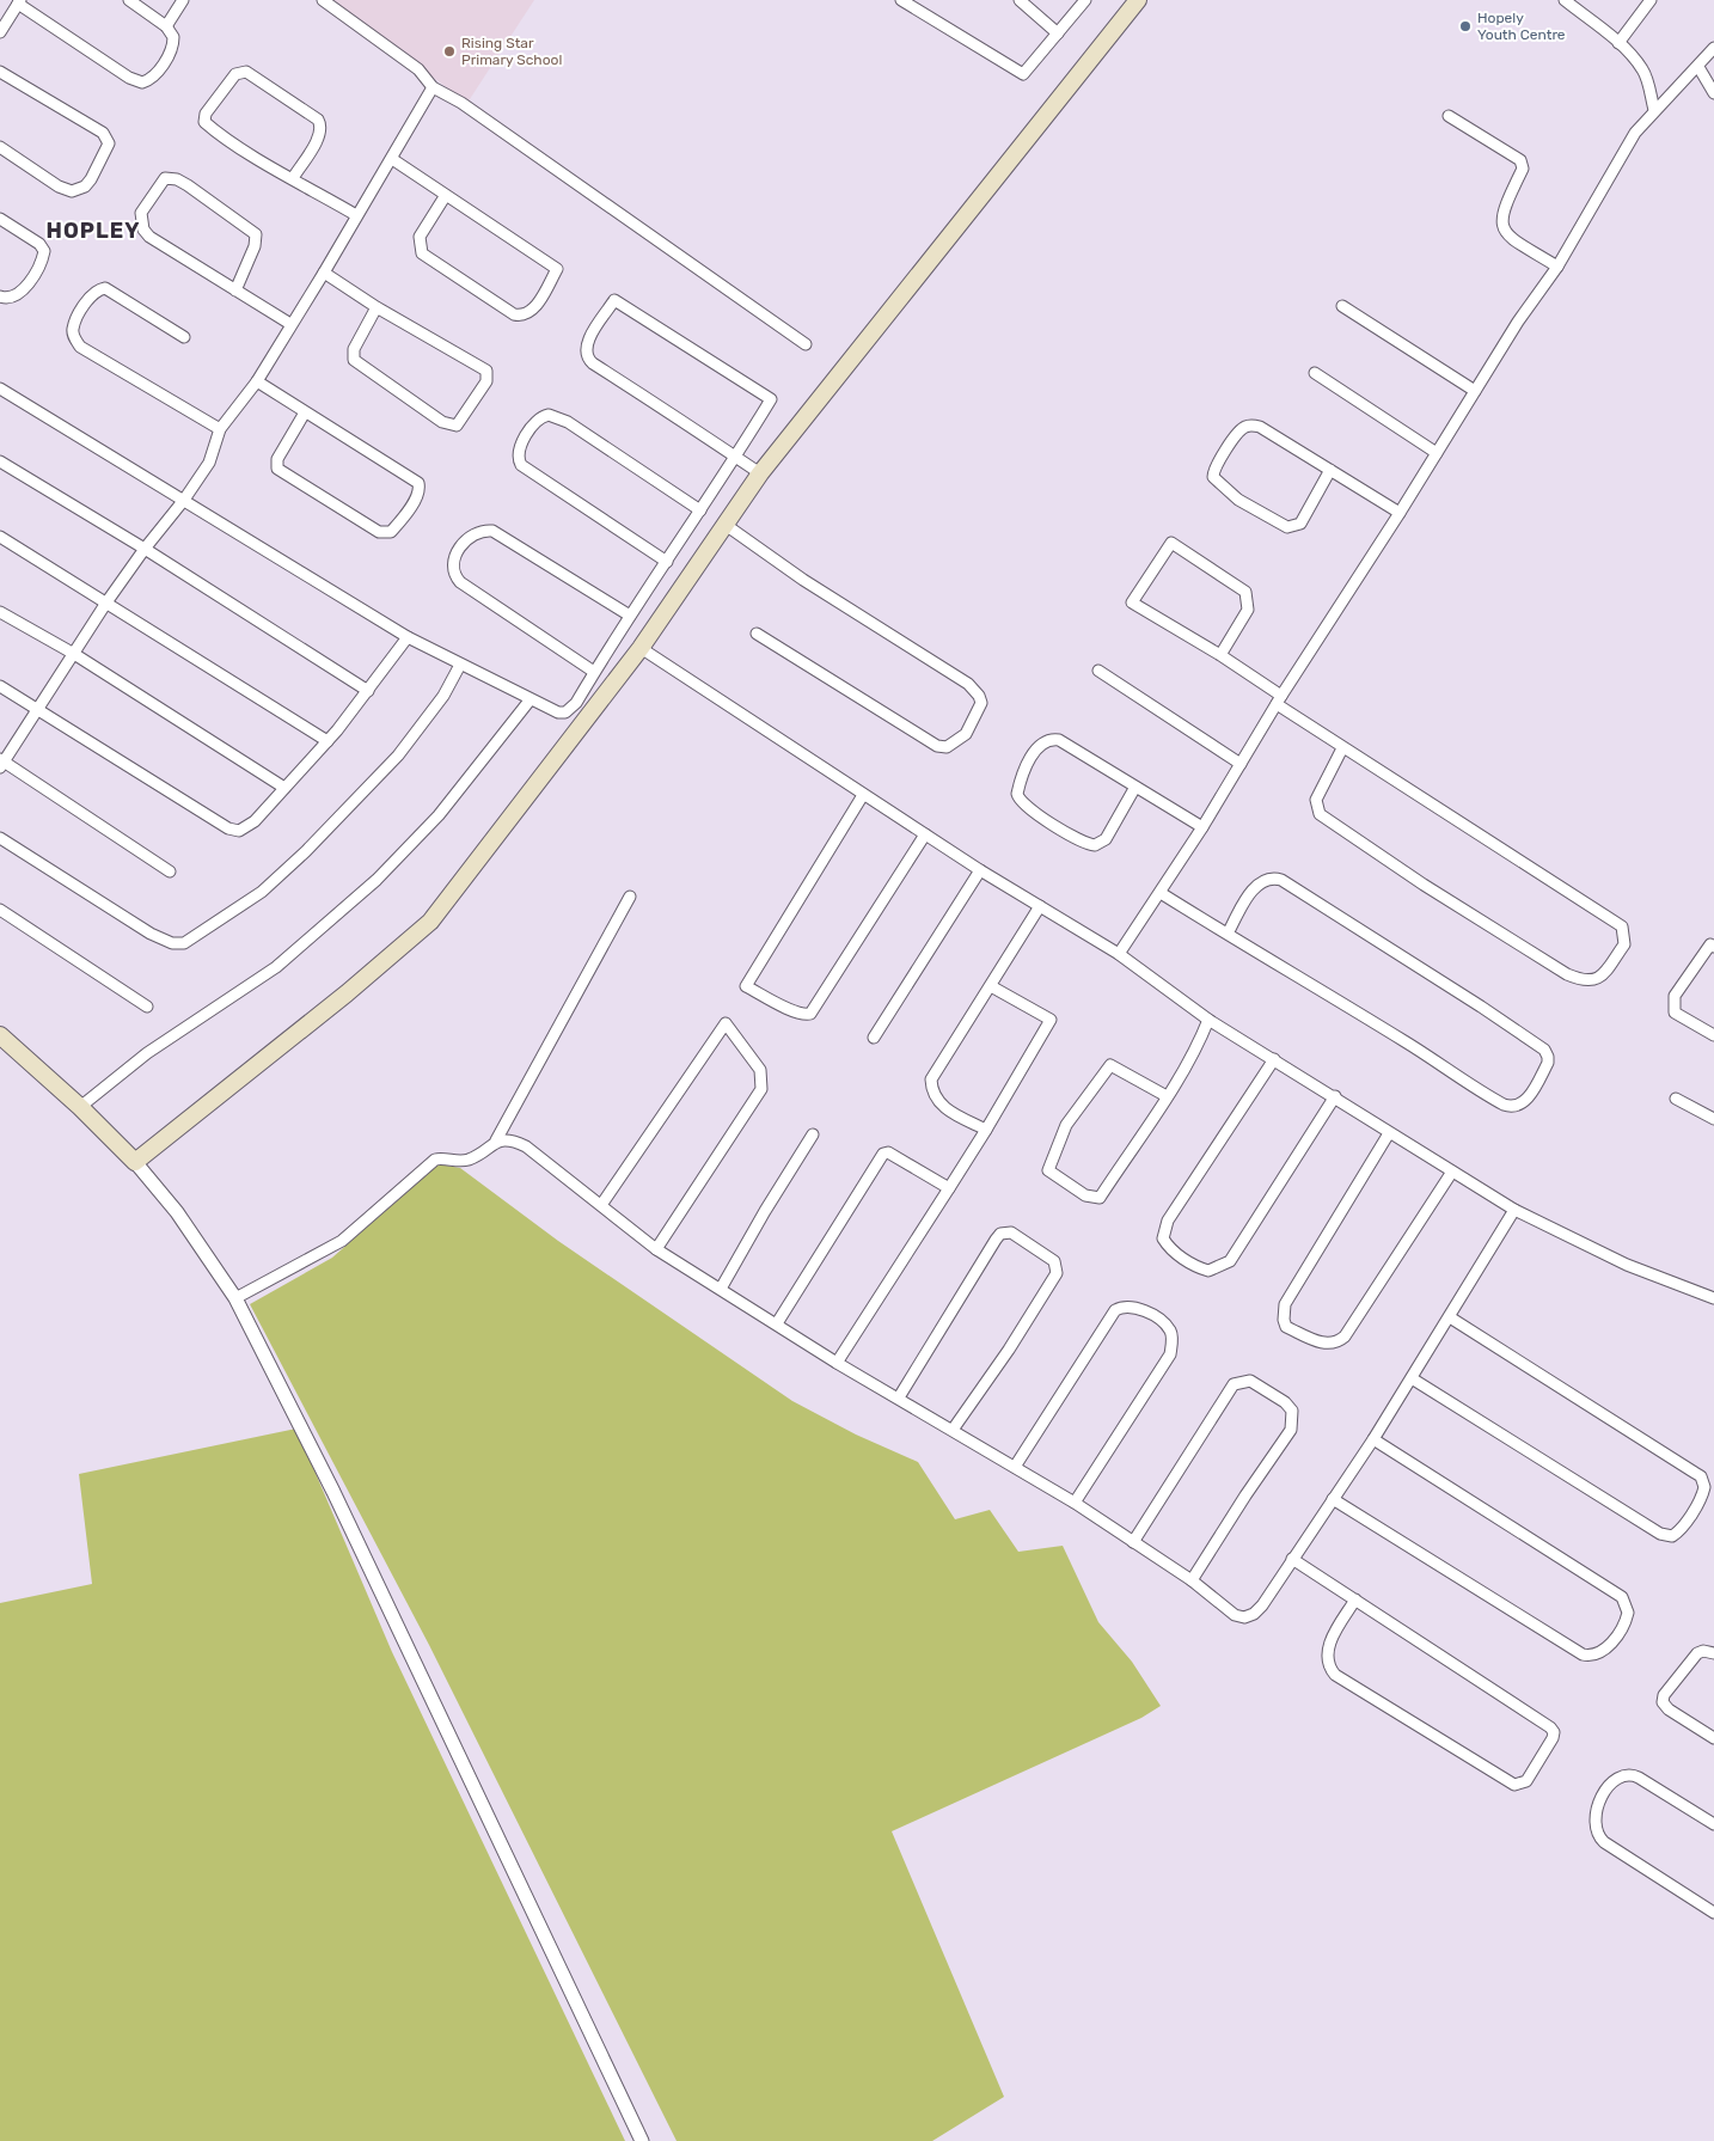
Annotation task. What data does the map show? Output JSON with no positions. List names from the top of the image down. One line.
{"districts":["HOPLEY"],"places":["Hopely Youth Centre","Rising Star Primary School"]}
